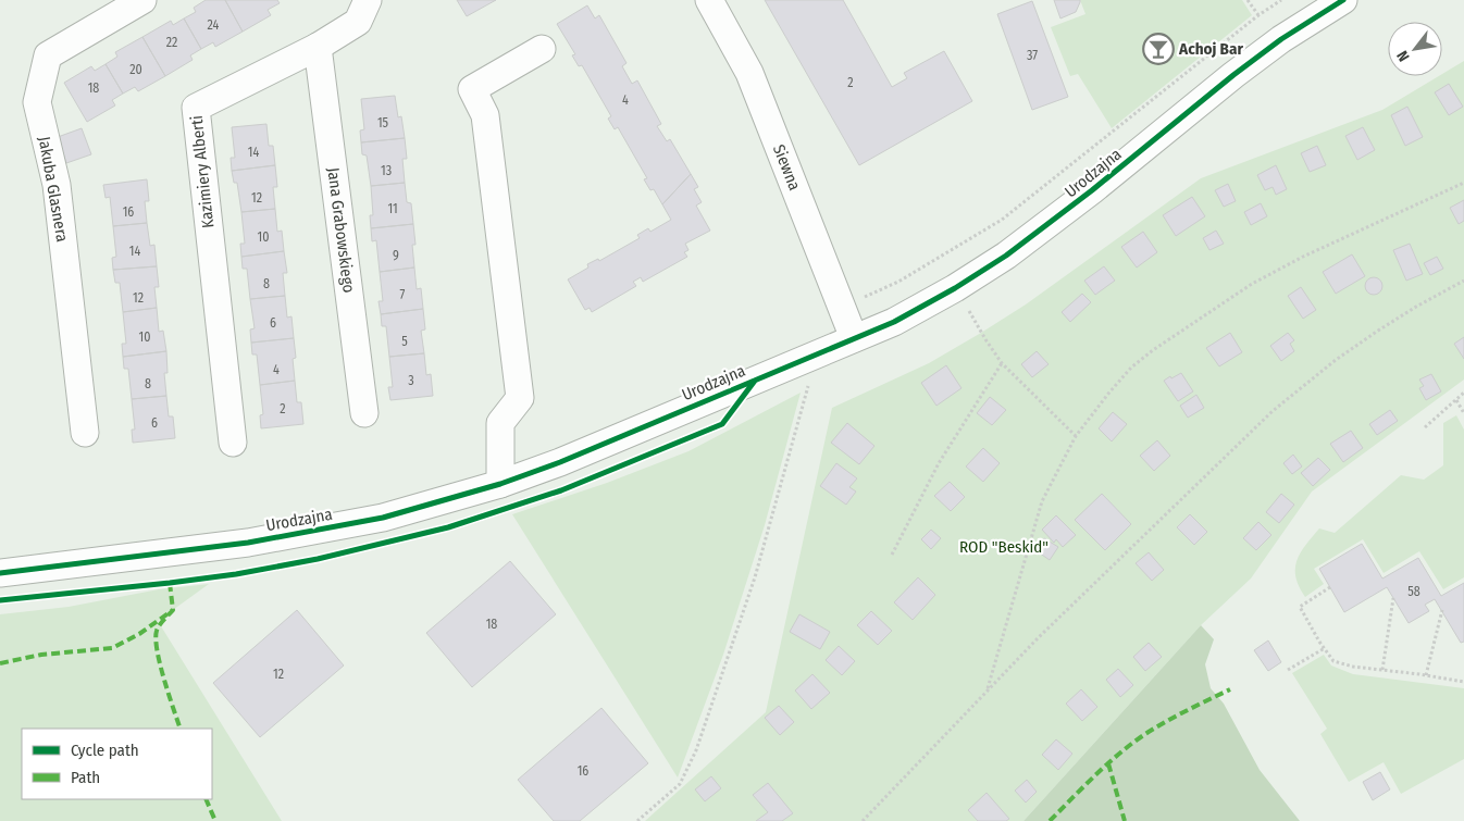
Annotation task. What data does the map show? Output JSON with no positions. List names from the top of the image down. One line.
{"streets":{"street":["Siewna","Kazimiery Alberti","Urodzajna","Jakuba Glasnera","Jana Grabowskiego"]},"crossings":[["Siewna","Urodzajna"],["Kazimiery Alberti","Jana Grabowskiego"]],"parks":["ROD \"Beskid\""],"places":{"bar":["Achoj Bar"]},"house_numbers":["24","22","37","20","2","18","4","15","14","13","12","11","16","10","14","9","8","7","12","6","10","5","4","3","8","2","6","58","18","12","16"],"legend":["Cycle path","Path"],"north":"bottom left"}
